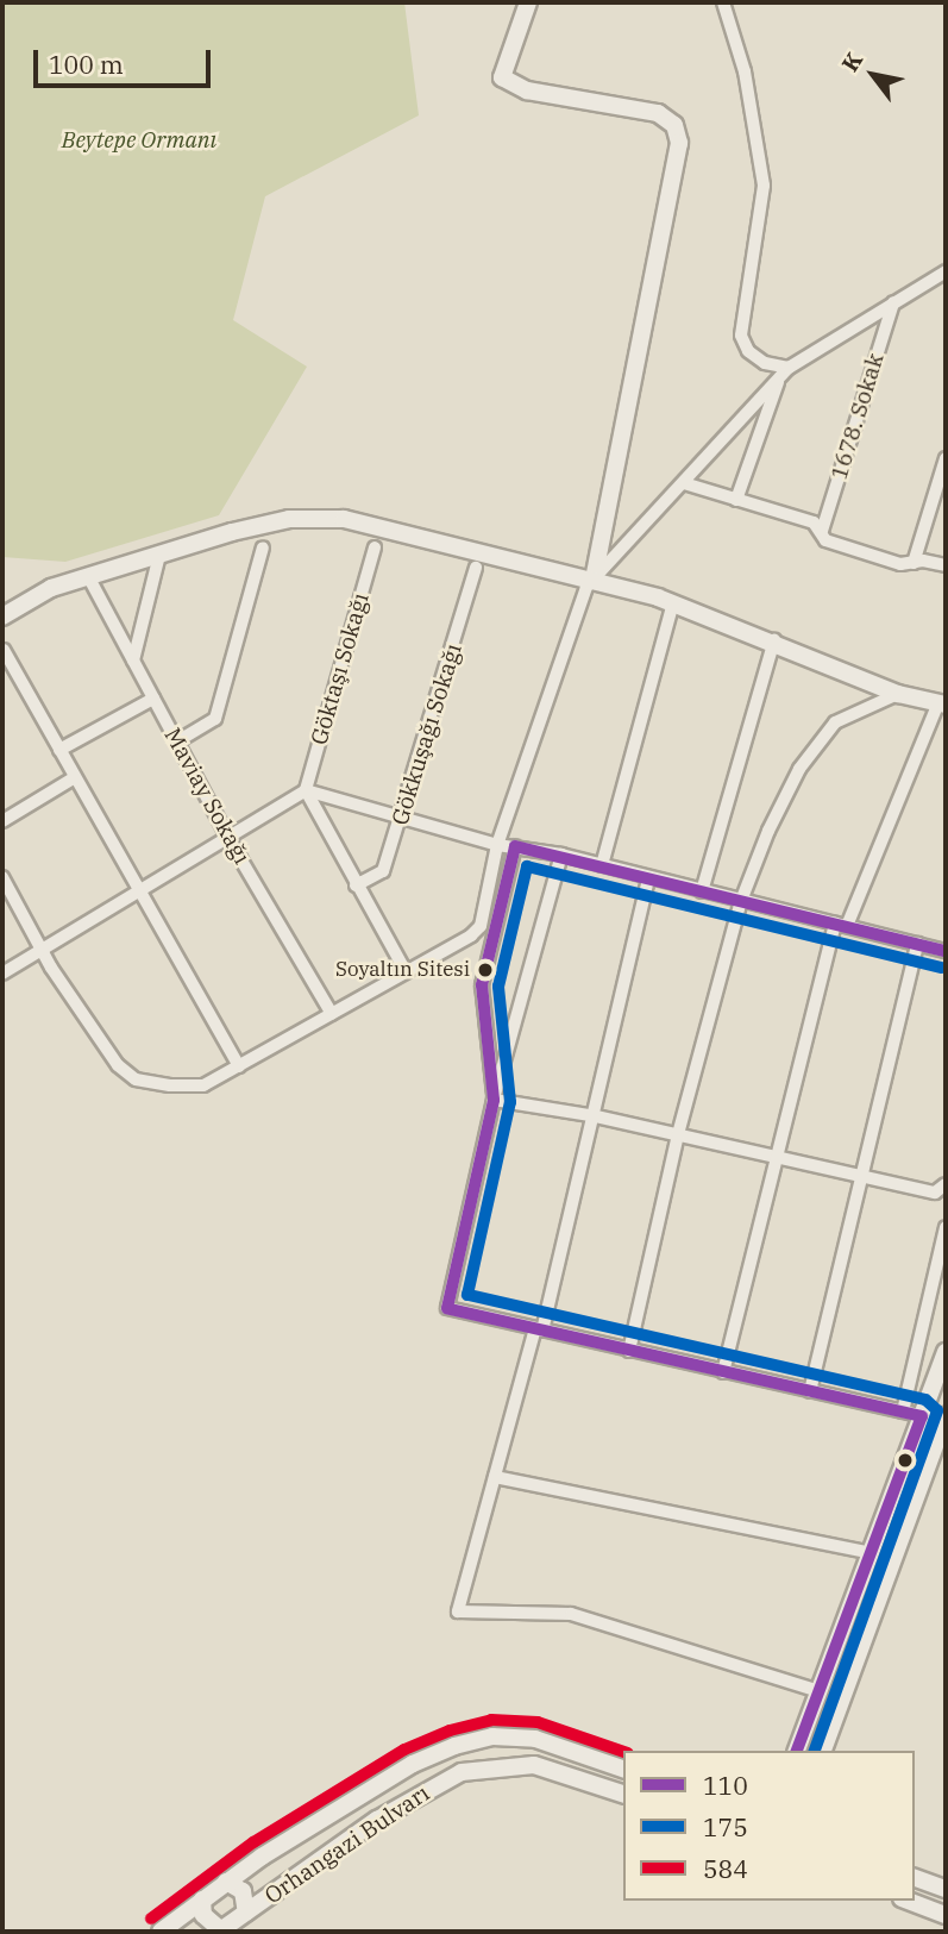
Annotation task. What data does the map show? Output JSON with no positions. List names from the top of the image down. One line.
{"streets":{"main road":["Orhangazi Bulvarı"],"street":["1678. Sokak","Göktaşı Sokağı","Gökkuşağı Sokağı","Maviay Sokağı"]},"parks":["Beytepe Ormanı"],"places":["Soyaltın Sitesi"],"lines":["transit line 110","transit line 175","transit line 584"],"legend":["110","175","584"],"scale_bar":"100 m","north":"top left"}
